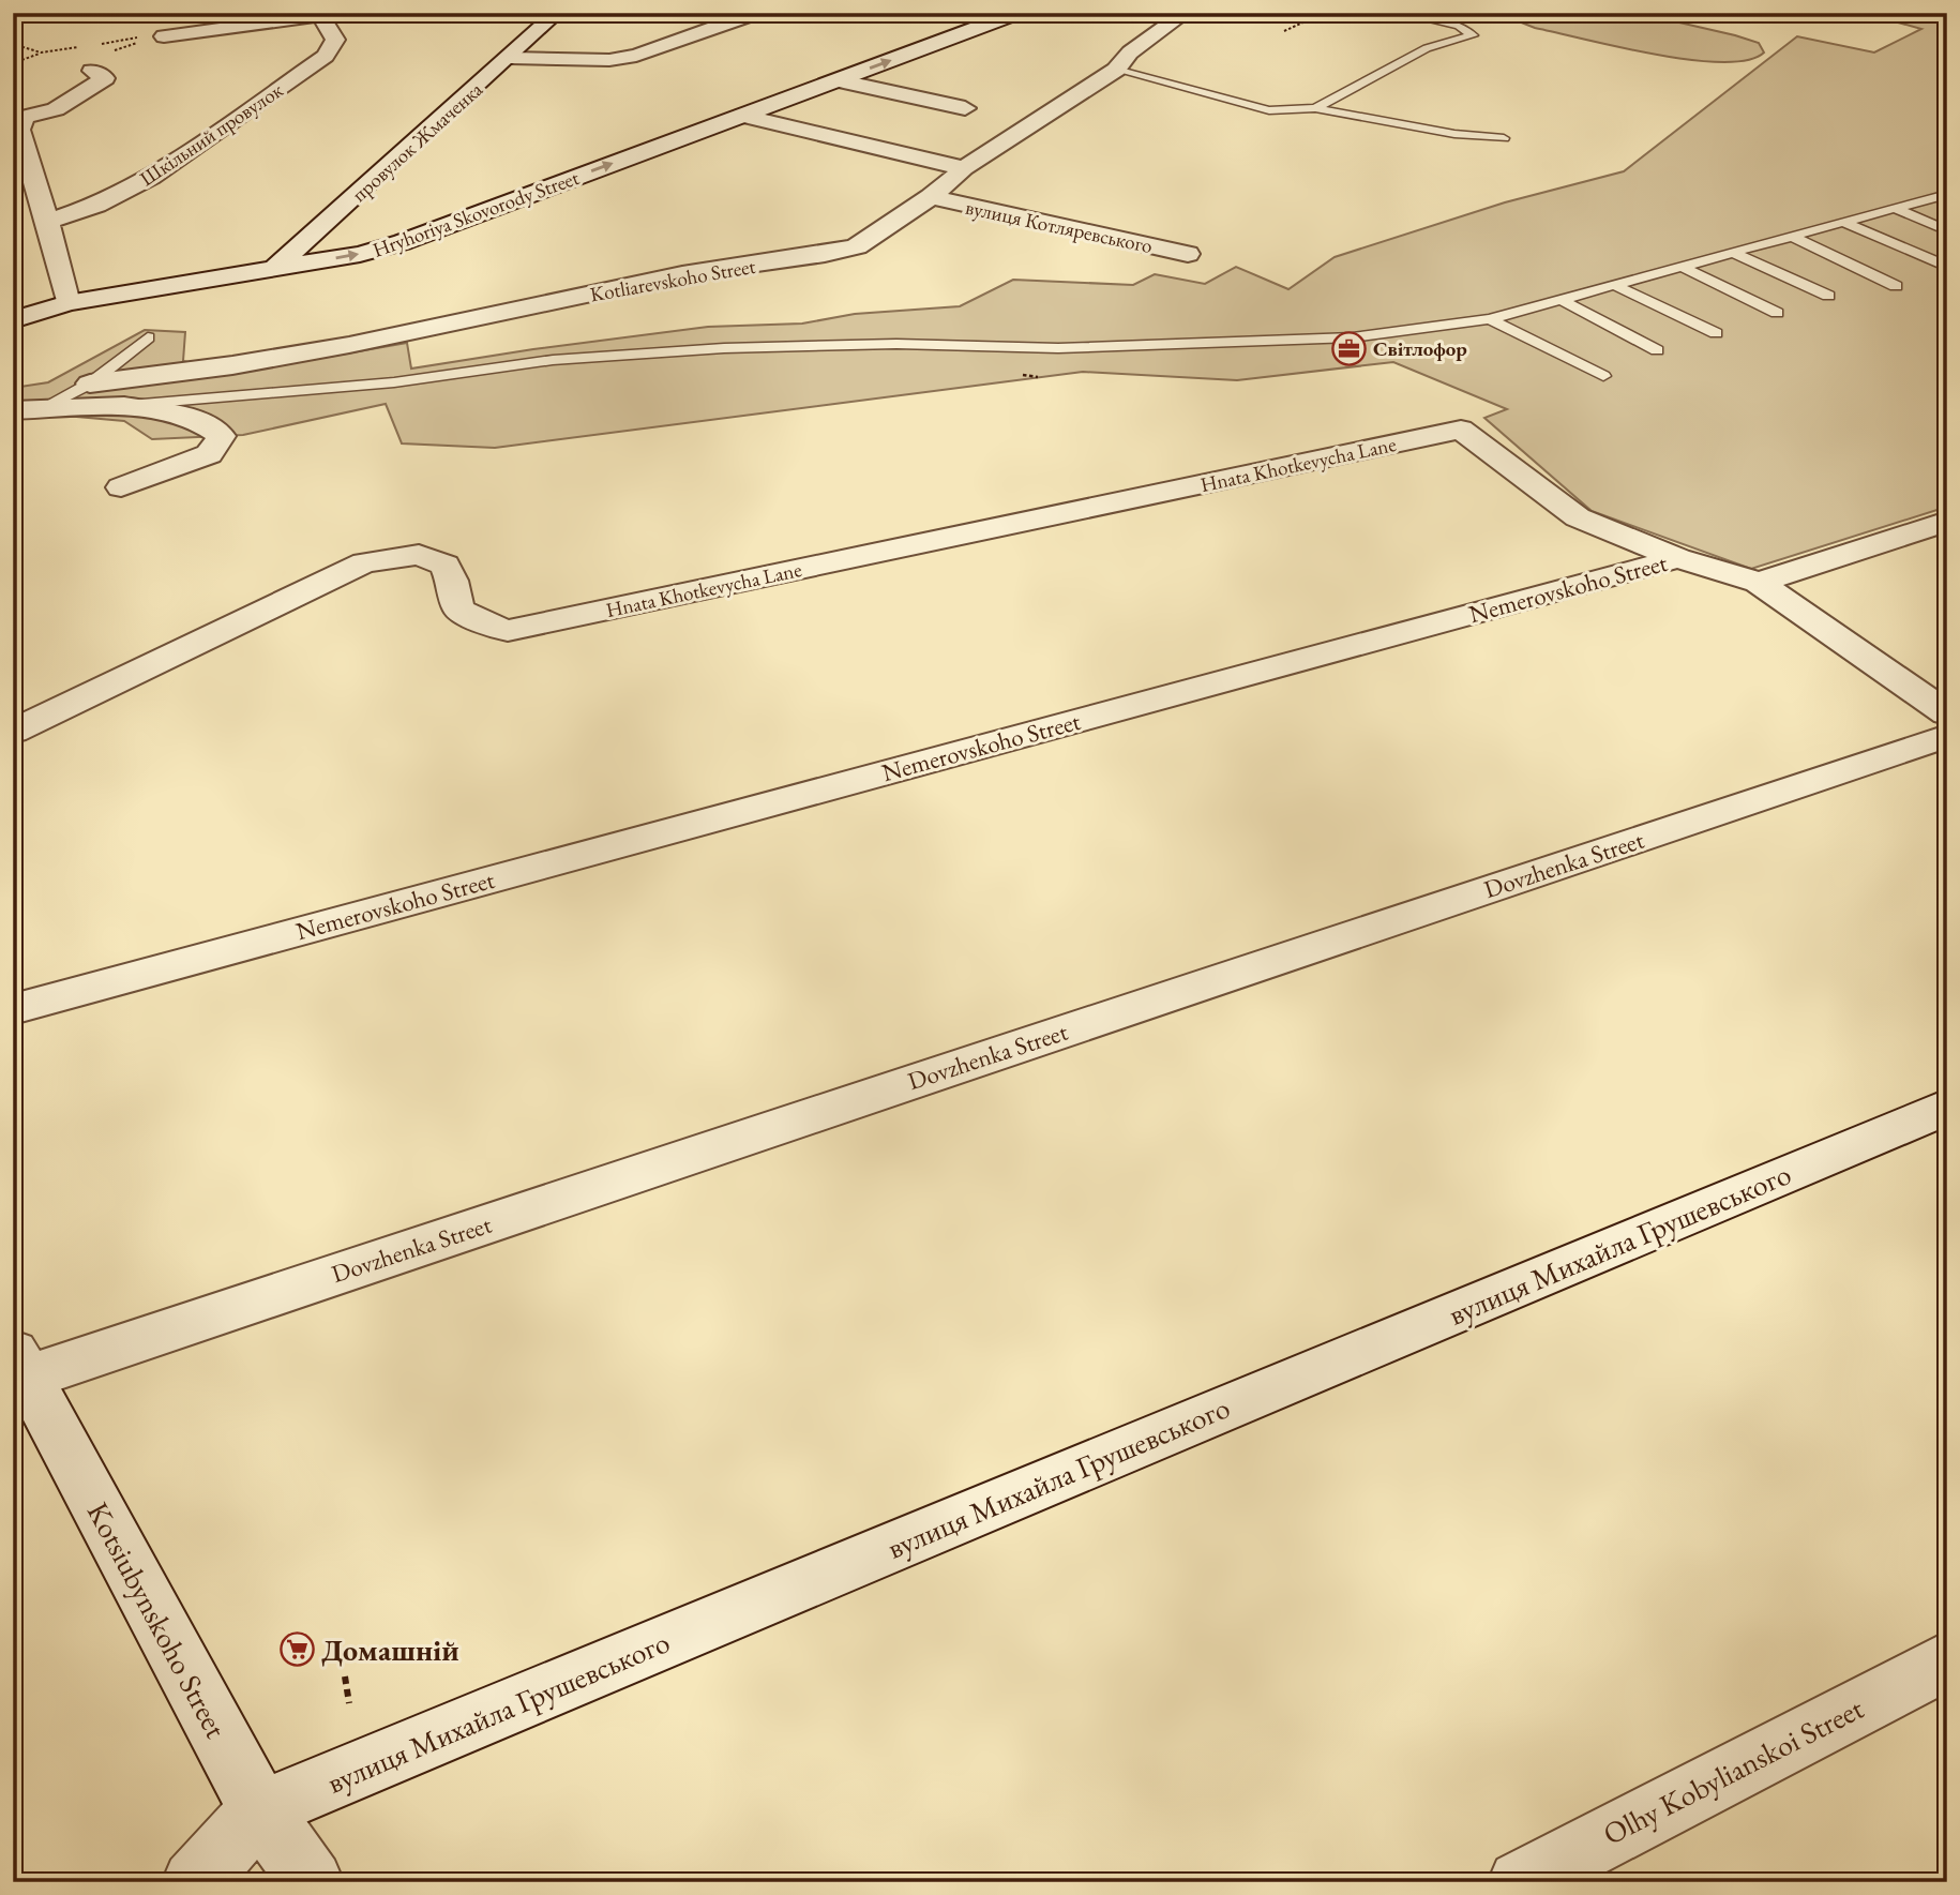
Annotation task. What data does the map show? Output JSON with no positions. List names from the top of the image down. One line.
{"streets":{"street":["Шкільний провулок","провулок Жмаченка","Hryhoriya Skovorody Street","вулиця Котляревського","Kotliarevskoho Street","Hnata Khotkevycha Lane","Nemerovskoho Street","Dovzhenka Street","вулиця Михайла Грушевського","Kotsiubynskoho Street","Olhy Kobylianskoi Street"]},"crossings":[["провулок Жмаченка","Hryhoriya Skovorody Street"],["вулиця Котляревського","Kotliarevskoho Street"],["Hnata Khotkevycha Lane","Nemerovskoho Street"],["Dovzhenka Street","Kotsiubynskoho Street"],["вулиця Михайла Грушевського","Kotsiubynskoho Street"]],"places":{"office":["Світлофор"],"supermarket":["Домашній"]}}
